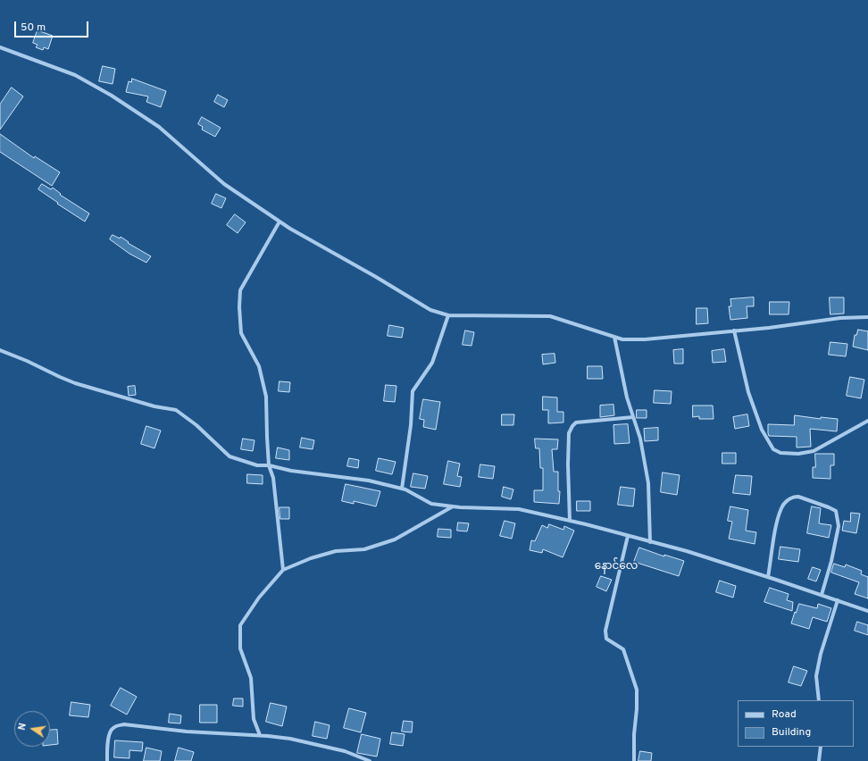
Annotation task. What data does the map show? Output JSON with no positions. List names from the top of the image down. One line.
{"districts":["နောင်လေ"],"legend":["Road","Building"],"scale_bar":"50 m","north":"left"}
